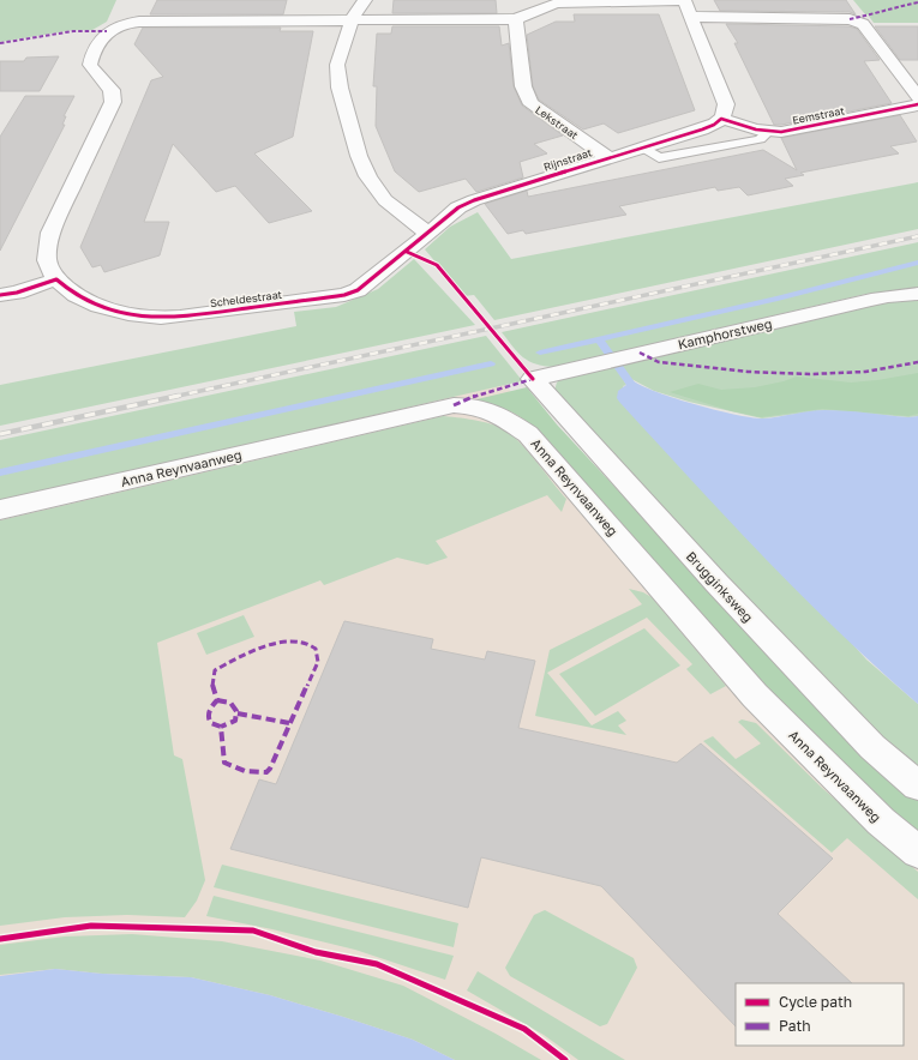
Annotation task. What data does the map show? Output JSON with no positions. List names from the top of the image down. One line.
{"streets":{"street":["Eemstraat","Lekstraat","Rijnstraat","Scheldestraat","Kamphorstweg","Anna Reynvaanweg","Brugginksweg"]},"crossings":[["Eemstraat","Rijnstraat"],["Lekstraat","Rijnstraat"],["Lekstraat","Scheldestraat"],["Rijnstraat","Scheldestraat"],["Kamphorstweg","Brugginksweg"]],"legend":["Cycle path","Path"]}
